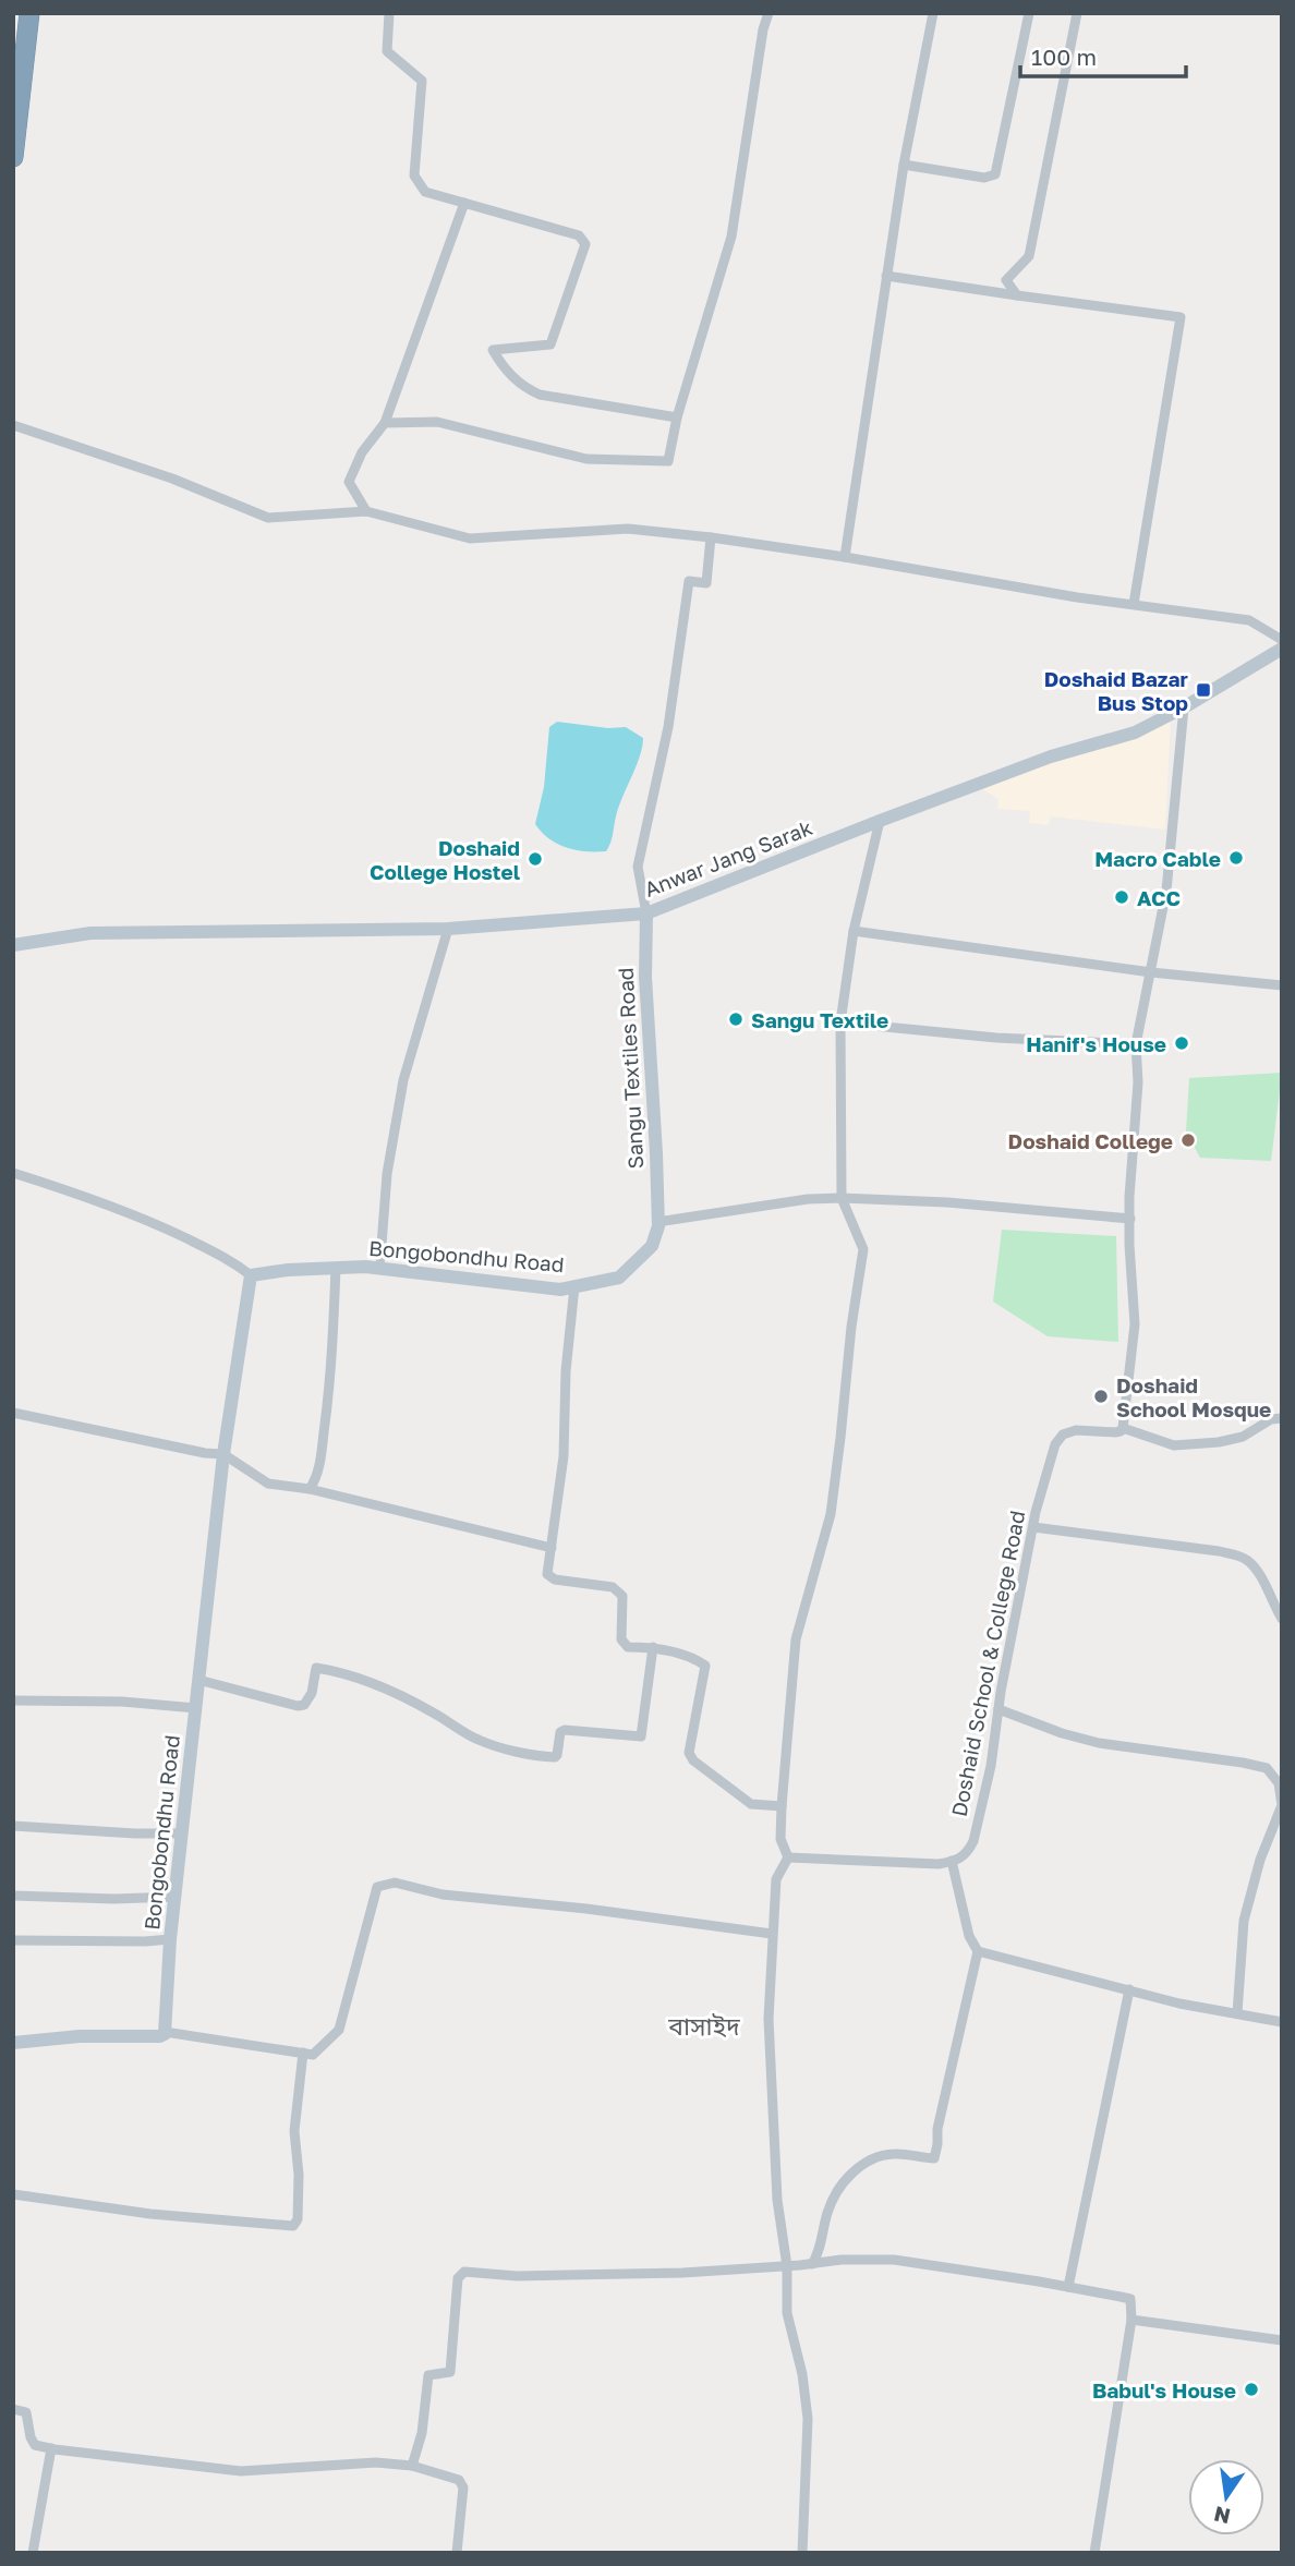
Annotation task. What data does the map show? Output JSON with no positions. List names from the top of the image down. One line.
{"streets":{"street":["Anwar Jang Sarak","Sangu Textiles Road","Bongobondhu Road","Doshaid School & College Road"]},"crossings":[["Anwar Jang Sarak","Sangu Textiles Road"],["Sangu Textiles Road","Bongobondhu Road"]],"districts":["বাসাইদ"],"places":{"transit":["Doshaid Bazar Bus Stop"],"other":["Macro Cable","Doshaid College Hostel","ACC","Sangu Textile","Hanif's House","Doshaid College","Doshaid School Mosque","Babul's House"]},"scale_bar":"100 m","north":"bottom"}
